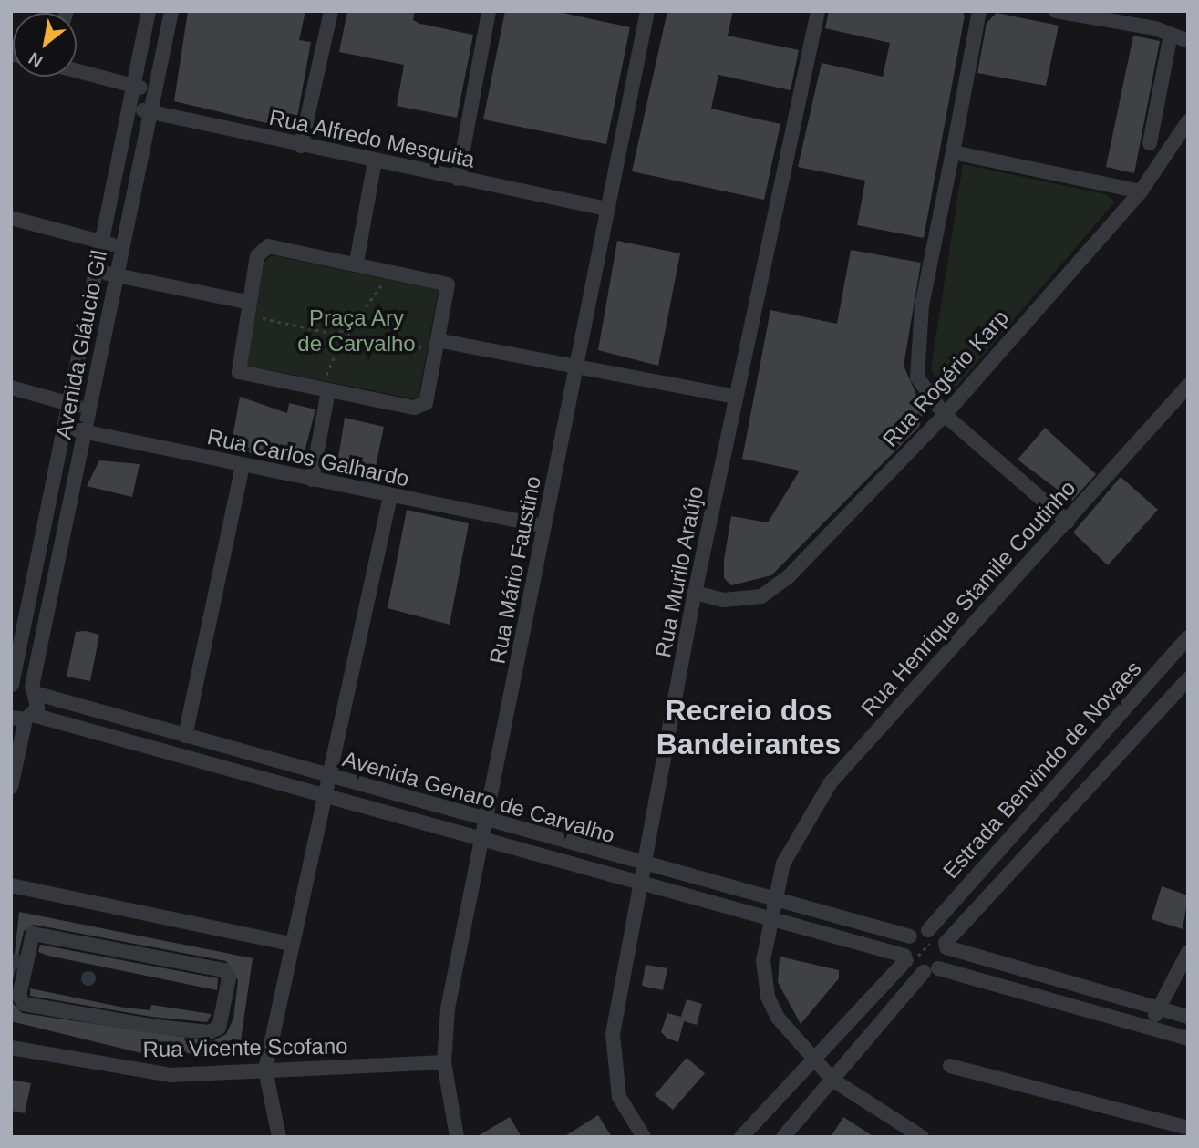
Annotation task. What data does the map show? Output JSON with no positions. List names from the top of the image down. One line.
{"streets":{"street":["Rua Alfredo Mesquita","Avenida Gláucio Gil","Rua Rogério Karp","Rua Carlos Galhardo","Rua Mário Faustino","Rua Murilo Araújo","Rua Henrique Stamile Coutinho","Estrada Benvindo de Novaes","Avenida Genaro de Carvalho","Rua Vicente Scofano"]},"crossings":[["Rua Alfredo Mesquita","Avenida Gláucio Gil"],["Rua Alfredo Mesquita","Rua Mário Faustino"],["Avenida Gláucio Gil","Rua Carlos Galhardo"],["Avenida Gláucio Gil","Avenida Genaro de Carvalho"],["Rua Rogério Karp","Rua Murilo Araújo"],["Rua Carlos Galhardo","Rua Mário Faustino"],["Rua Mário Faustino","Avenida Genaro de Carvalho"],["Rua Mário Faustino","Rua Vicente Scofano"],["Rua Murilo Araújo","Avenida Genaro de Carvalho"],["Rua Henrique Stamile Coutinho","Avenida Genaro de Carvalho"]],"districts":["Recreio dos Bandeirantes"],"parks":["Praça Ary de Carvalho"],"north":"bottom left"}
